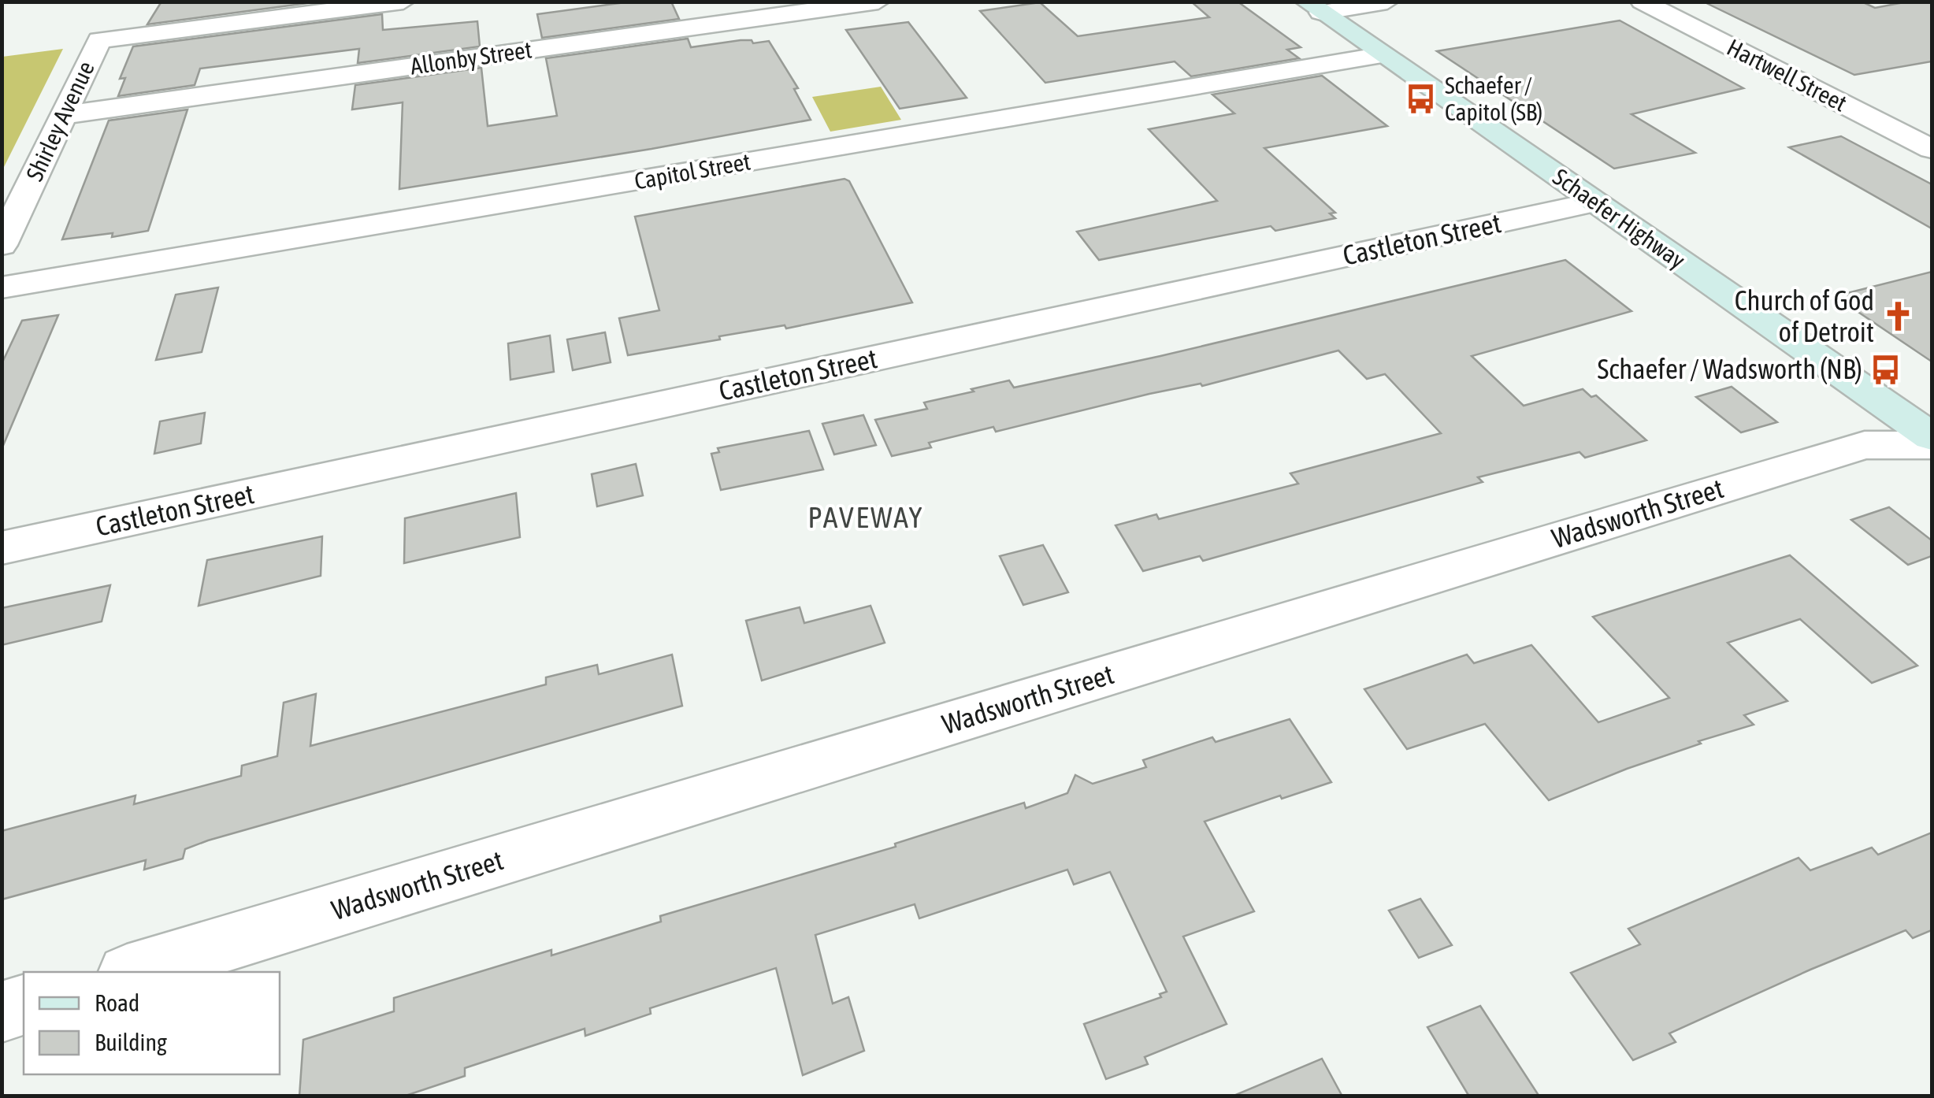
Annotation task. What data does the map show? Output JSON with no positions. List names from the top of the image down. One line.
{"streets":{"street":["Allonby Street","Hartwell Street","Shirley Avenue","Capitol Street","Schaefer Highway","Castleton Street","Wadsworth Street"]},"crossings":[["Allonby Street","Shirley Avenue"],["Capitol Street","Schaefer Highway"],["Schaefer Highway","Castleton Street"]],"districts":["PAVEWAY"],"places":{"bus stop":["Schaefer / Capitol (SB)","Schaefer / Wadsworth (NB)"],"church":["Church of God of Detroit"]},"legend":["Road","Building"]}
